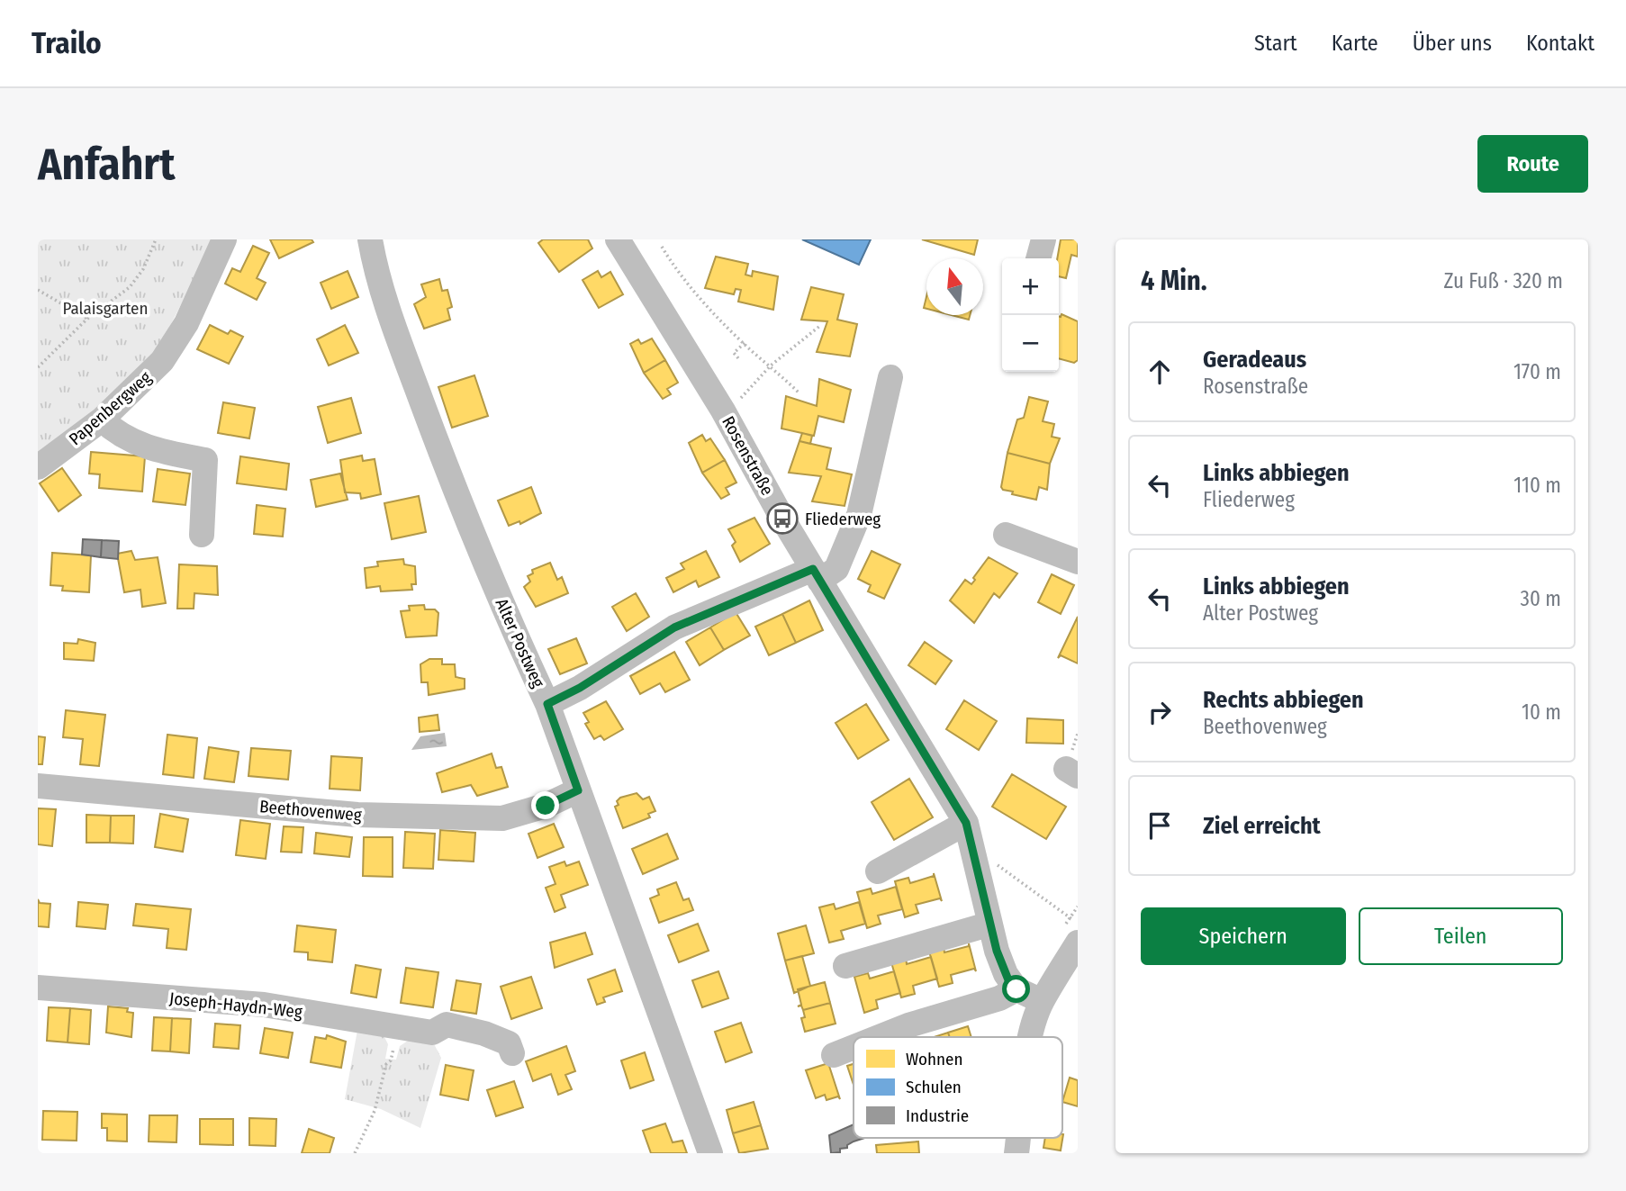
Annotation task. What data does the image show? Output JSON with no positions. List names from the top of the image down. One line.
{"streets":{"street":["Papenbergweg","Rosenstraße","Alter Postweg","Beethovenweg","Joseph-Haydn-Weg"]},"crossings":[["Alter Postweg","Beethovenweg"]],"parks":["Palaisgarten"],"places":{"bus stop":["Fliederweg"]},"legend":["Wohnen","Schulen","Industrie"],"north":"top","page":{"header":"Trailo","nav":["Start","Karte","Über uns","Kontakt"],"buttons":["Route",["Speichern","Teilen"]],"title":"Anfahrt","heading":["4 Min.","Zu Fuß · 320 m"],"map_buttons":["+","−"],"list":[["Geradeaus","Rosenstraße","170 m"],["Links abbiegen","Fliederweg","110 m"],["Links abbiegen","Alter Postweg","30 m"],["Rechts abbiegen","Beethovenweg","10 m"],"Ziel erreicht"]}}
